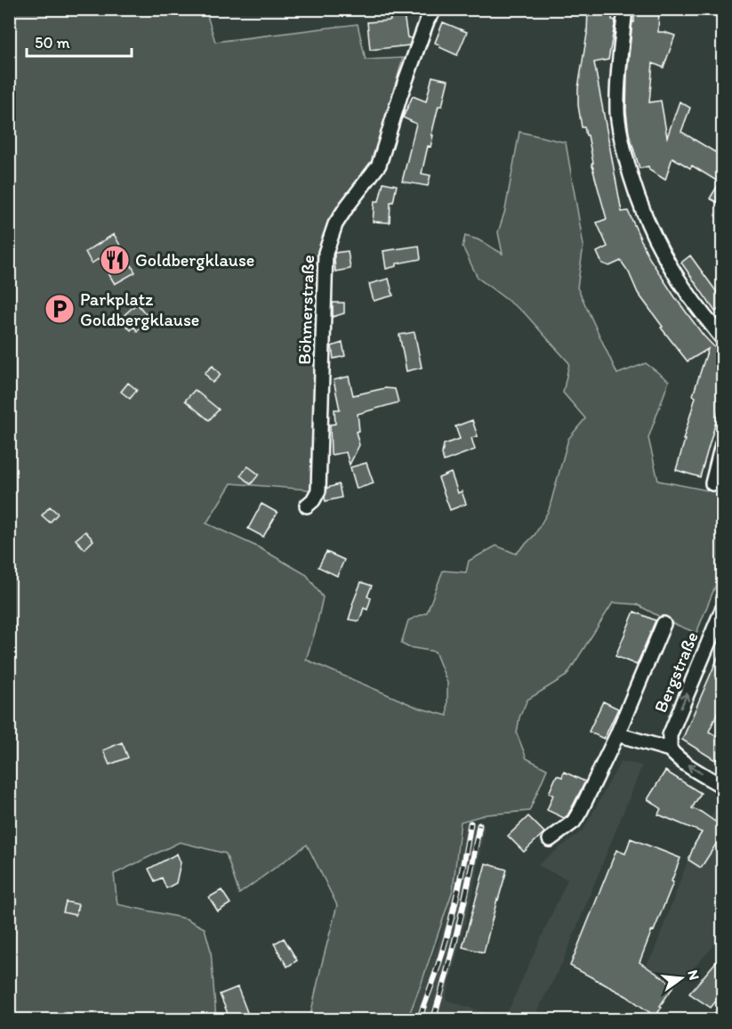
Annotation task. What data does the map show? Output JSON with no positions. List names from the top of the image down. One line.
{"streets":{"street":["Böhmerstraße","Bergstraße"]},"places":{"restaurant":["Goldbergklause"],"parking":["Parkplatz Goldbergklause"]},"scale_bar":"50 m","north":"right"}
